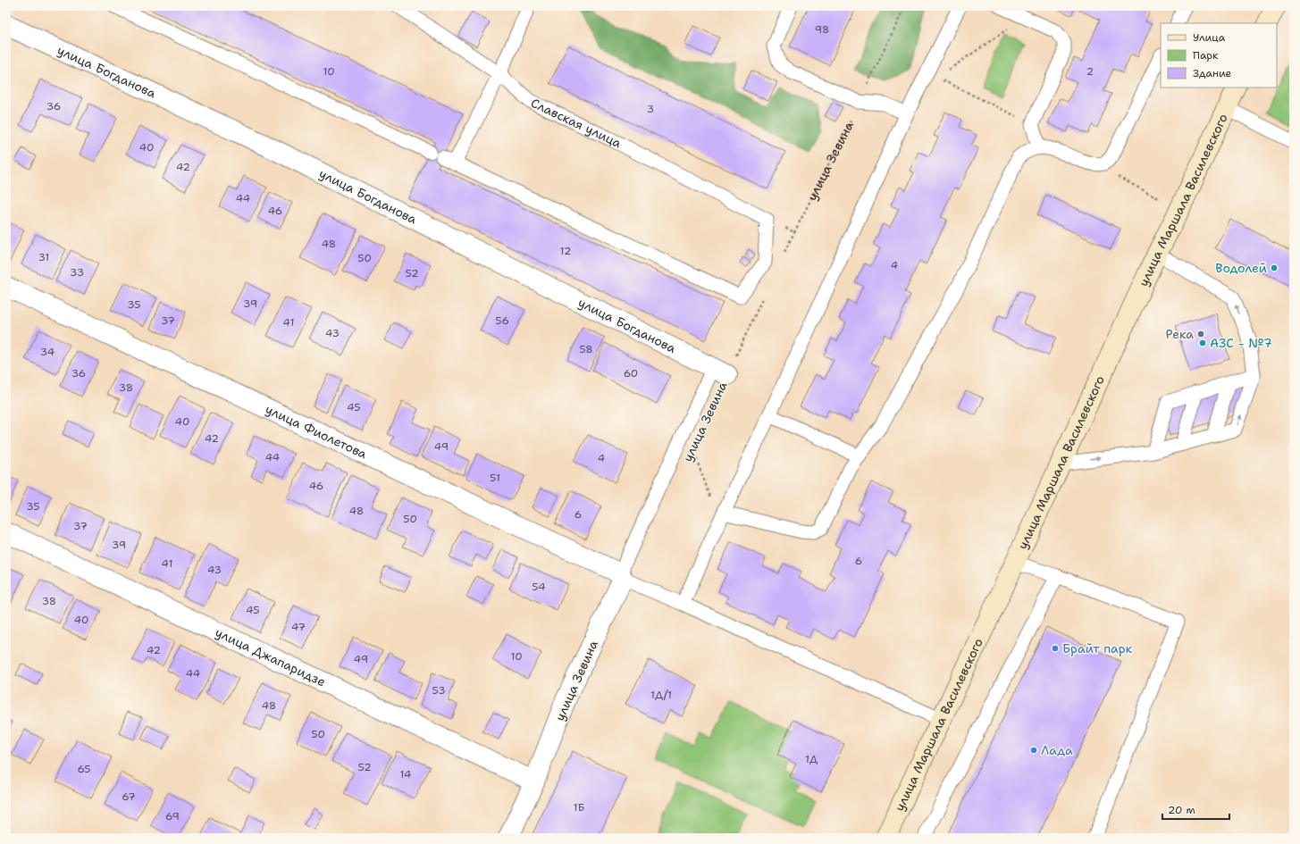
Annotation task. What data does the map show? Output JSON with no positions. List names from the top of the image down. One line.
{"streets":{"main road":["улица Маршала Василевского"],"street":["улица Богданова","улица Зевина","улица Фиолетова","улица Джапаридзе"],"lane":["Славская улица"]},"crossings":[["улица Богданова","улица Зевина"],["улица Зевина","улица Фиолетова"],["улица Зевина","улица Джапаридзе"]],"places":["Водолей","Река","АЗС - №7","Брайт парк","Лада"],"house_numbers":["98","10","2","36","3","40","42","44","46","48","12","31","50","4","33","52","39","35","37","56","41","43","58","34","36","60","38","45","40","42","49","44","4","51","46","35","48","6","50","37","39","6","41","43","54","38","45","40","47","42","10","49","44","53","1Д/1","48","50","1Д","52","65","14","67","1Б","69"],"legend":["Улица","Парк","Здание"],"scale_bar":"20 m"}
